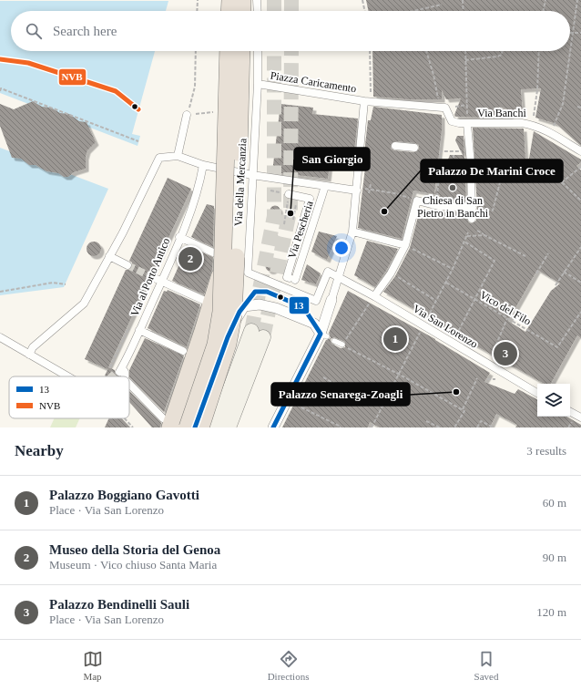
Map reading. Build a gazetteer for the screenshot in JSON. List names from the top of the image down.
{
  "streets": {
    "street": [
      "Piazza Caricamento",
      "Via Banchi",
      "Via della Mercanzia",
      "Via Pescheria",
      "Via al Porto Antico",
      "Via San Lorenzo"
    ],
    "path": ["Vico del Filo"]
  },
  "crossings": [
    ["Piazza Caricamento", "Via Banchi"],
    ["Piazza Caricamento", "Via della Mercanzia"],
    ["Via della Mercanzia", "Via San Lorenzo"]
  ],
  "places": [
    "Chiesa di San Pietro in Banchi",
    "Palazzo De Marini Croce",
    "San Giorgio",
    "Palazzo Senarega-Zoagli"
  ],
  "lines": ["transit line NVB", "transit line 13"],
  "legend": ["13", "NVB"],
  "page": {
    "search": "Search here",
    "pins": ["2", "1", "3"],
    "heading": ["Nearby", "3 results"],
    "list": [
      {
        "mark": "1",
        "name": "Palazzo Boggiano Gavotti",
        "note": "Place · Via San Lorenzo",
        "value": "60 m"
      },
      {
        "mark": "2",
        "name": "Museo della Storia del Genoa",
        "note": "Museum · Vico chiuso Santa Maria",
        "value": "90 m"
      },
      {
        "mark": "3",
        "name": "Palazzo Bendinelli Sauli",
        "note": "Place · Via San Lorenzo",
        "value": "120 m"
      }
    ],
    "nav": ["Map", "Directions", "Saved"]
  }
}
